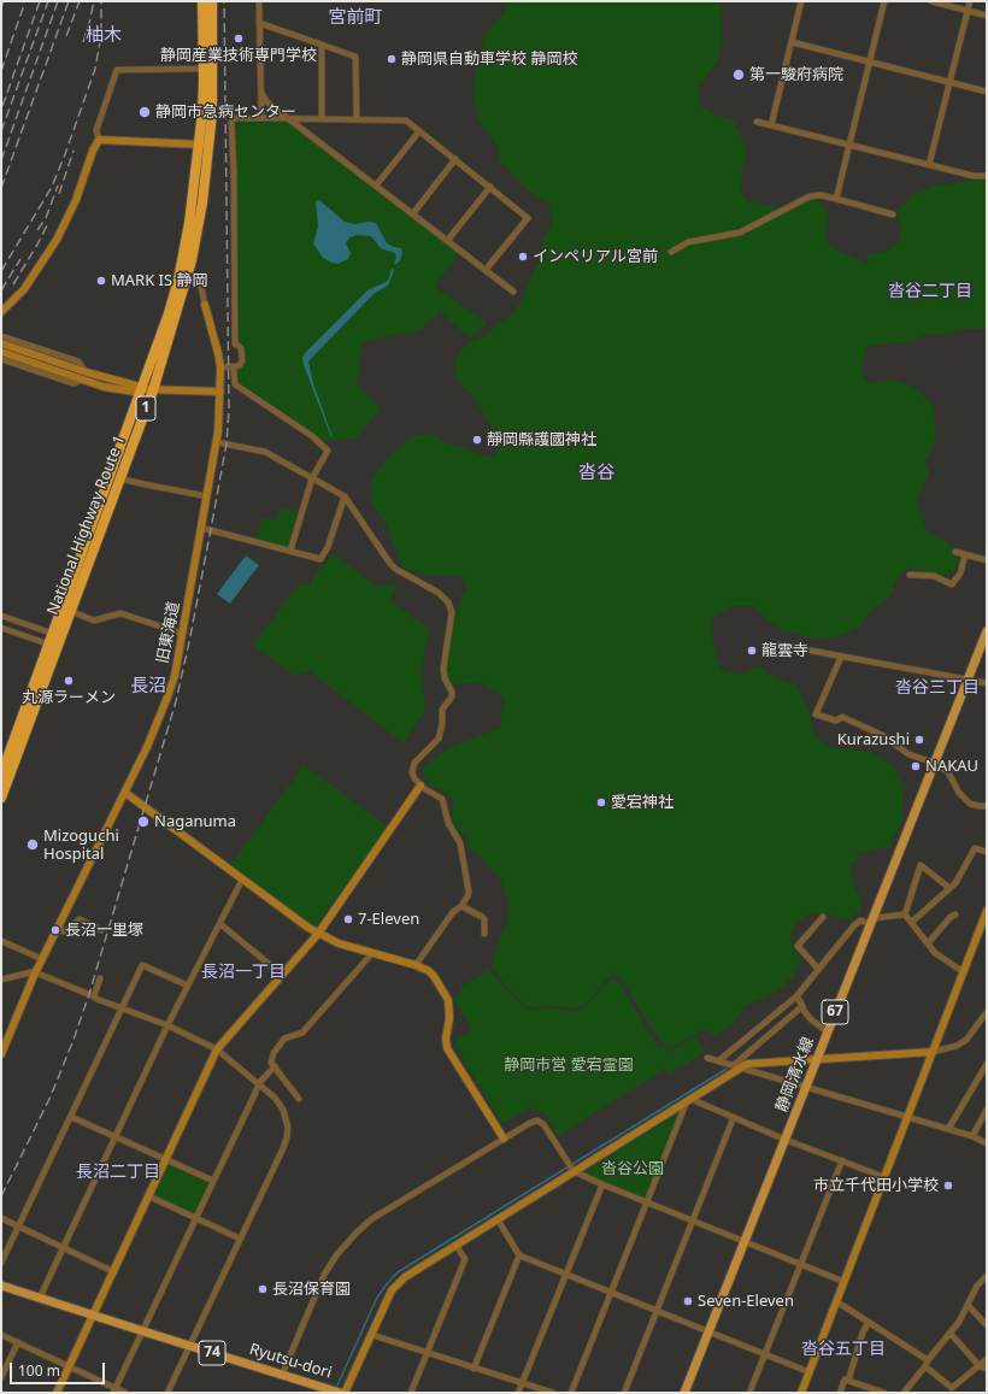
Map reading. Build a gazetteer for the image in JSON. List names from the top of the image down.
{
  "streets": {
    "highway": ["1", "National Highway Route 1"],
    "main road": [
      "67",
      "静岡清水線",
      "74",
      "Ryutsu-dori"
    ],
    "street": ["旧東海道"]
  },
  "crossings": [
    ["National Highway Route 1", "旧東海道"],
    ["74", "Ryutsu-dori"]
  ],
  "districts": [
    "宮前町",
    "柚木",
    "沓谷二丁目",
    "沓谷",
    "長沼",
    "沓谷三丁目",
    "長沼一丁目",
    "長沼二丁目",
    "沓谷五丁目"
  ],
  "parks": ["静岡市営 愛宕霊園", "沓谷公園"],
  "places": [
    "静岡産業技術専門学校",
    "静岡県自動車学校 静岡校",
    "第一駿府病院",
    "静岡市急病センター",
    "インペリアル宮前",
    "MARK IS 静岡",
    "靜岡縣護國神社",
    "龍雲寺",
    "丸源ラーメン",
    "Kurazushi",
    "NAKAU",
    "愛宕神社",
    "Naganuma",
    "Mizoguchi Hospital",
    "7-Eleven",
    "長沼一里塚",
    "市立千代田小学校",
    "長沼保育園",
    "Seven-Eleven"
  ],
  "scale_bar": "100 m"
}
